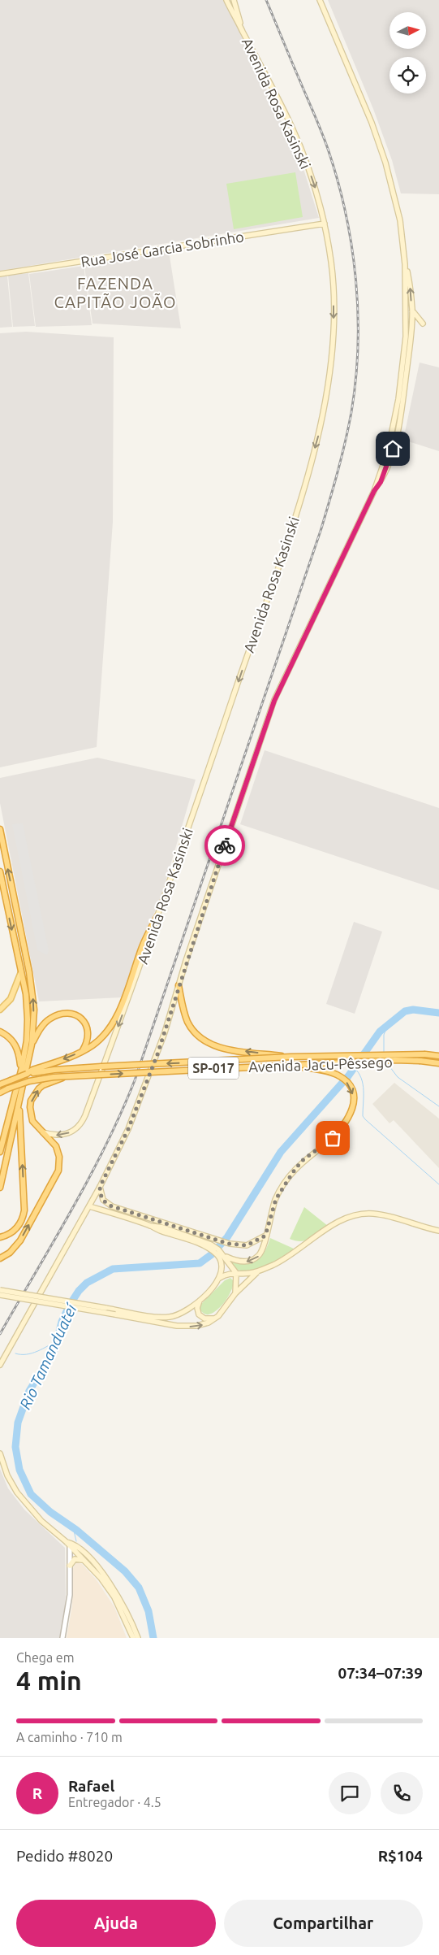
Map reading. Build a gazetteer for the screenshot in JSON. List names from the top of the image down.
{
  "streets": {
    "highway": ["Avenida Jacu-Pêssego", "SP-017"],
    "main road": ["Avenida Rosa Kasinski", "Rua José Garcia Sobrinho"]
  },
  "crossings": [
    ["Avenida Rosa Kasinski", "Rua José Garcia Sobrinho"]
  ],
  "one_way": ["Avenida Rosa Kasinski"],
  "districts": ["FAZENDA CAPITÃO JOÃO"],
  "water": ["Rio Tamanduateí"],
  "north": "right",
  "page": {
    "heading": ["4 min", "Chega em", "07:34–07:39"],
    "panel": [
      "Rafael",
      "Entregador · 4.5",
      "Pedido #8020",
      "R$104"
    ],
    "bar": "A caminho · 710 m",
    "round": "R",
    "buttons": ["Ajuda", "Compartilhar"]
  }
}
